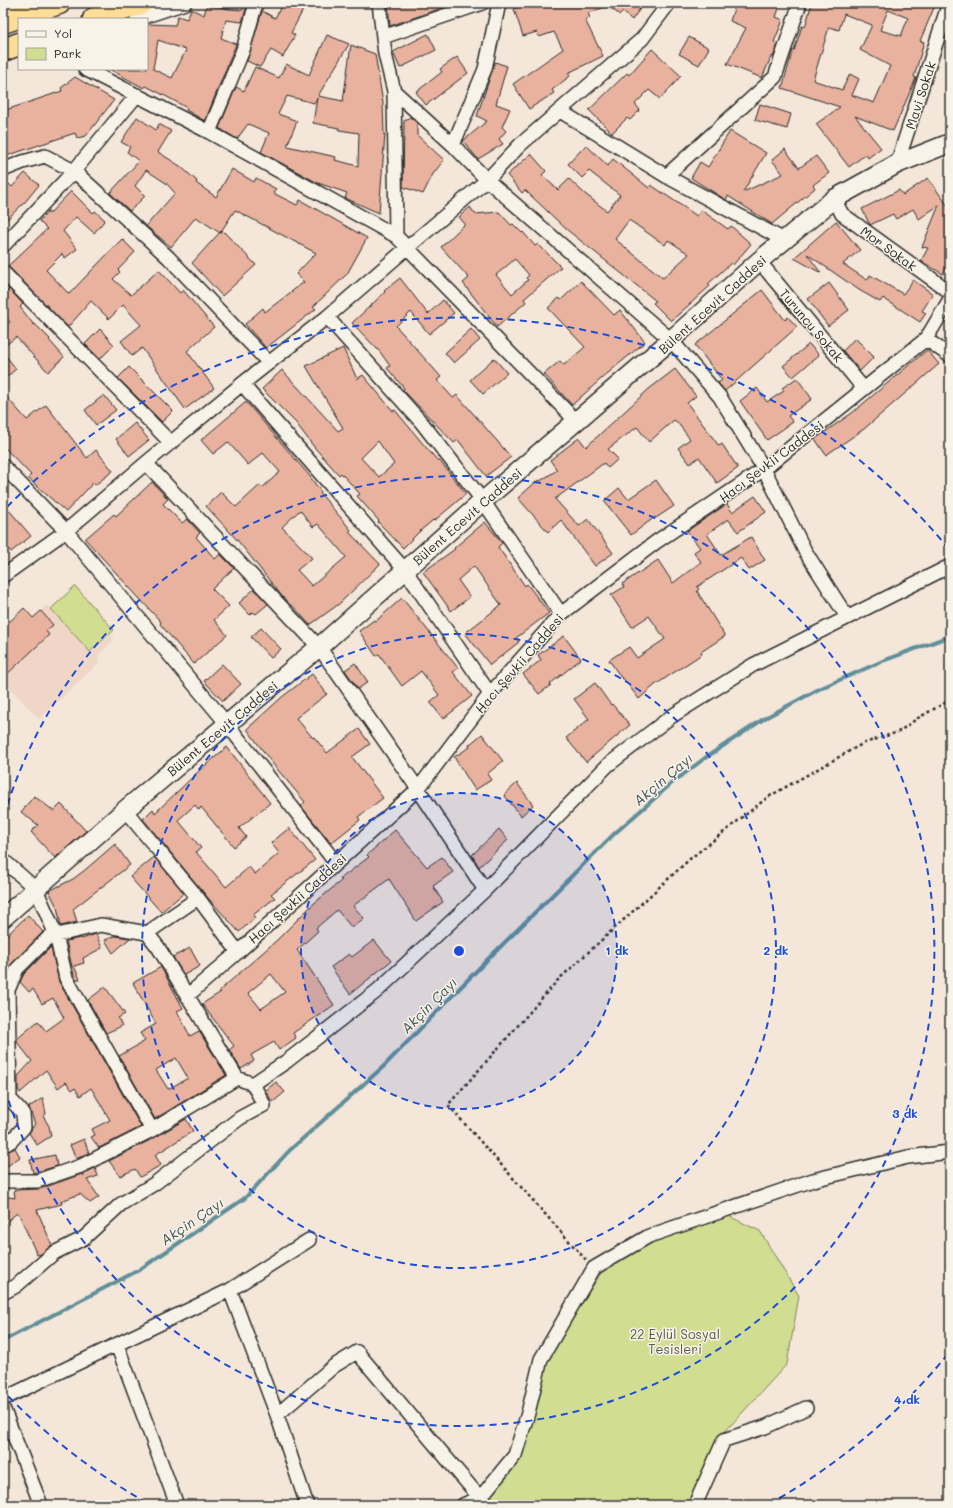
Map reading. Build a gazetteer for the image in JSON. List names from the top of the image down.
{
  "streets": {
    "main road": ["Bülent Ecevit Caddesi"],
    "street": [
      "Mavi Sokak",
      "Mor Sokak",
      "Turuncu Sokak",
      "Hacı Şevkii Caddesi"
    ]
  },
  "crossings": [
    ["Mavi Sokak", "Bülent Ecevit Caddesi"],
    ["Mor Sokak", "Bülent Ecevit Caddesi"],
    ["Bülent Ecevit Caddesi", "Turuncu Sokak"],
    ["Turuncu Sokak", "Hacı Şevkii Caddesi"]
  ],
  "water": ["Akçin Çayı"],
  "parks": ["22 Eylül Sosyal Tesisleri"],
  "legend": ["Yol", "Park"],
  "rings": [
    "1 dk",
    "2 dk",
    "3 dk",
    "4 dk"
  ]
}
